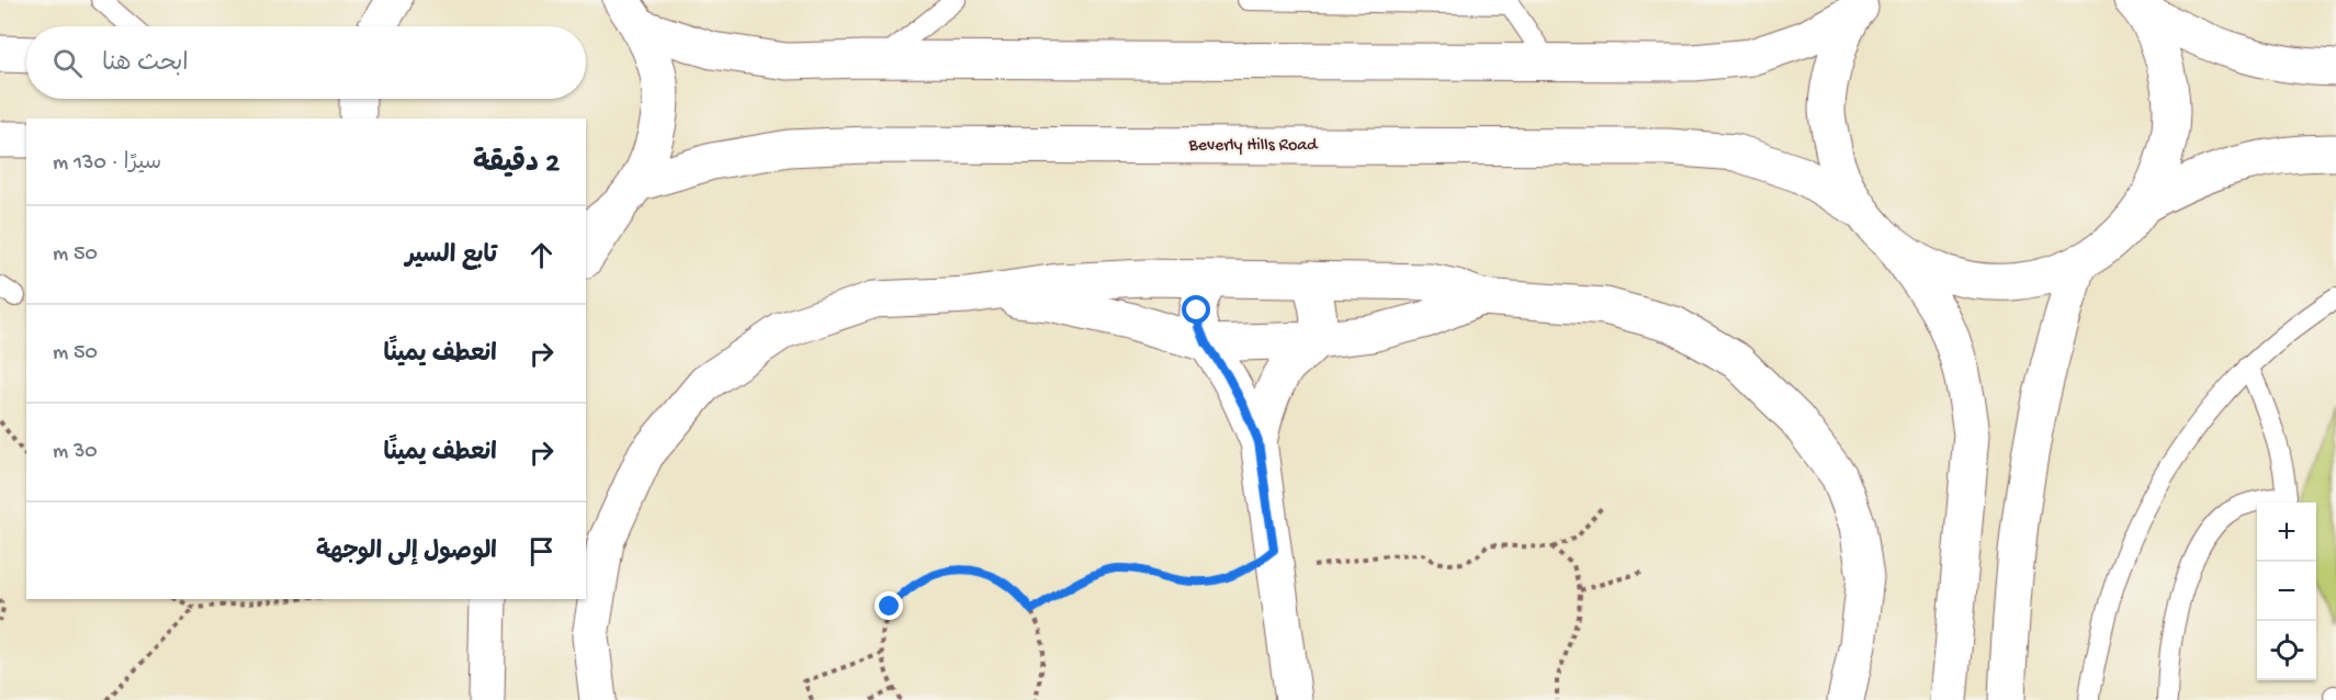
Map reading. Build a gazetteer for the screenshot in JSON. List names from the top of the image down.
{
  "streets": {
    "street": ["Beverly Hills Road"]
  },
  "page": {
    "search": "ابحث هنا",
    "heading": ["2 دقيقة", "سيرًا · 130 m"],
    "list": [
      ["تابع السير", "50 m"],
      ["انعطف يمينًا", "50 m"],
      ["انعطف يمينًا", "30 m"],
      "الوصول إلى الوجهة"
    ],
    "map_buttons": ["+", "−"]
  }
}
